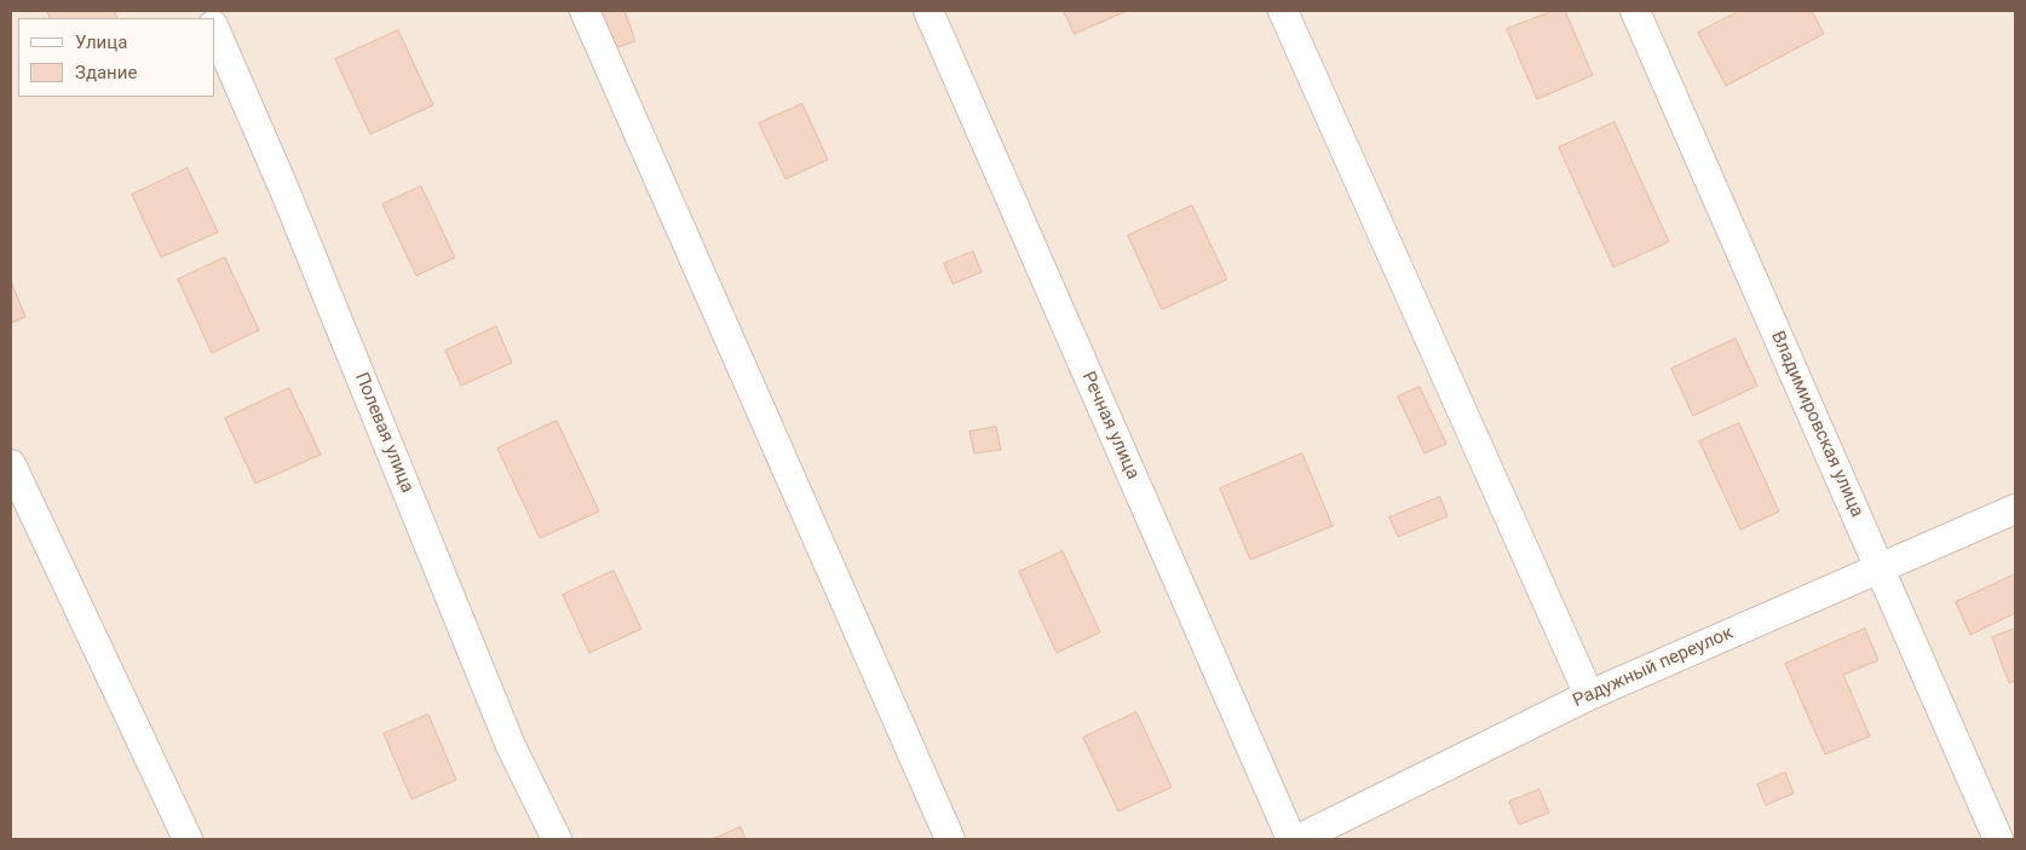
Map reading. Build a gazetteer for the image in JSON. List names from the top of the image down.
{
  "streets": {
    "street": [
      "Владимировская улица",
      "Речная улица",
      "Полевая улица",
      "Радужный переулок"
    ]
  },
  "crossings": [
    ["Владимировская улица", "Радужный переулок"]
  ],
  "legend": ["Улица", "Здание"]
}
